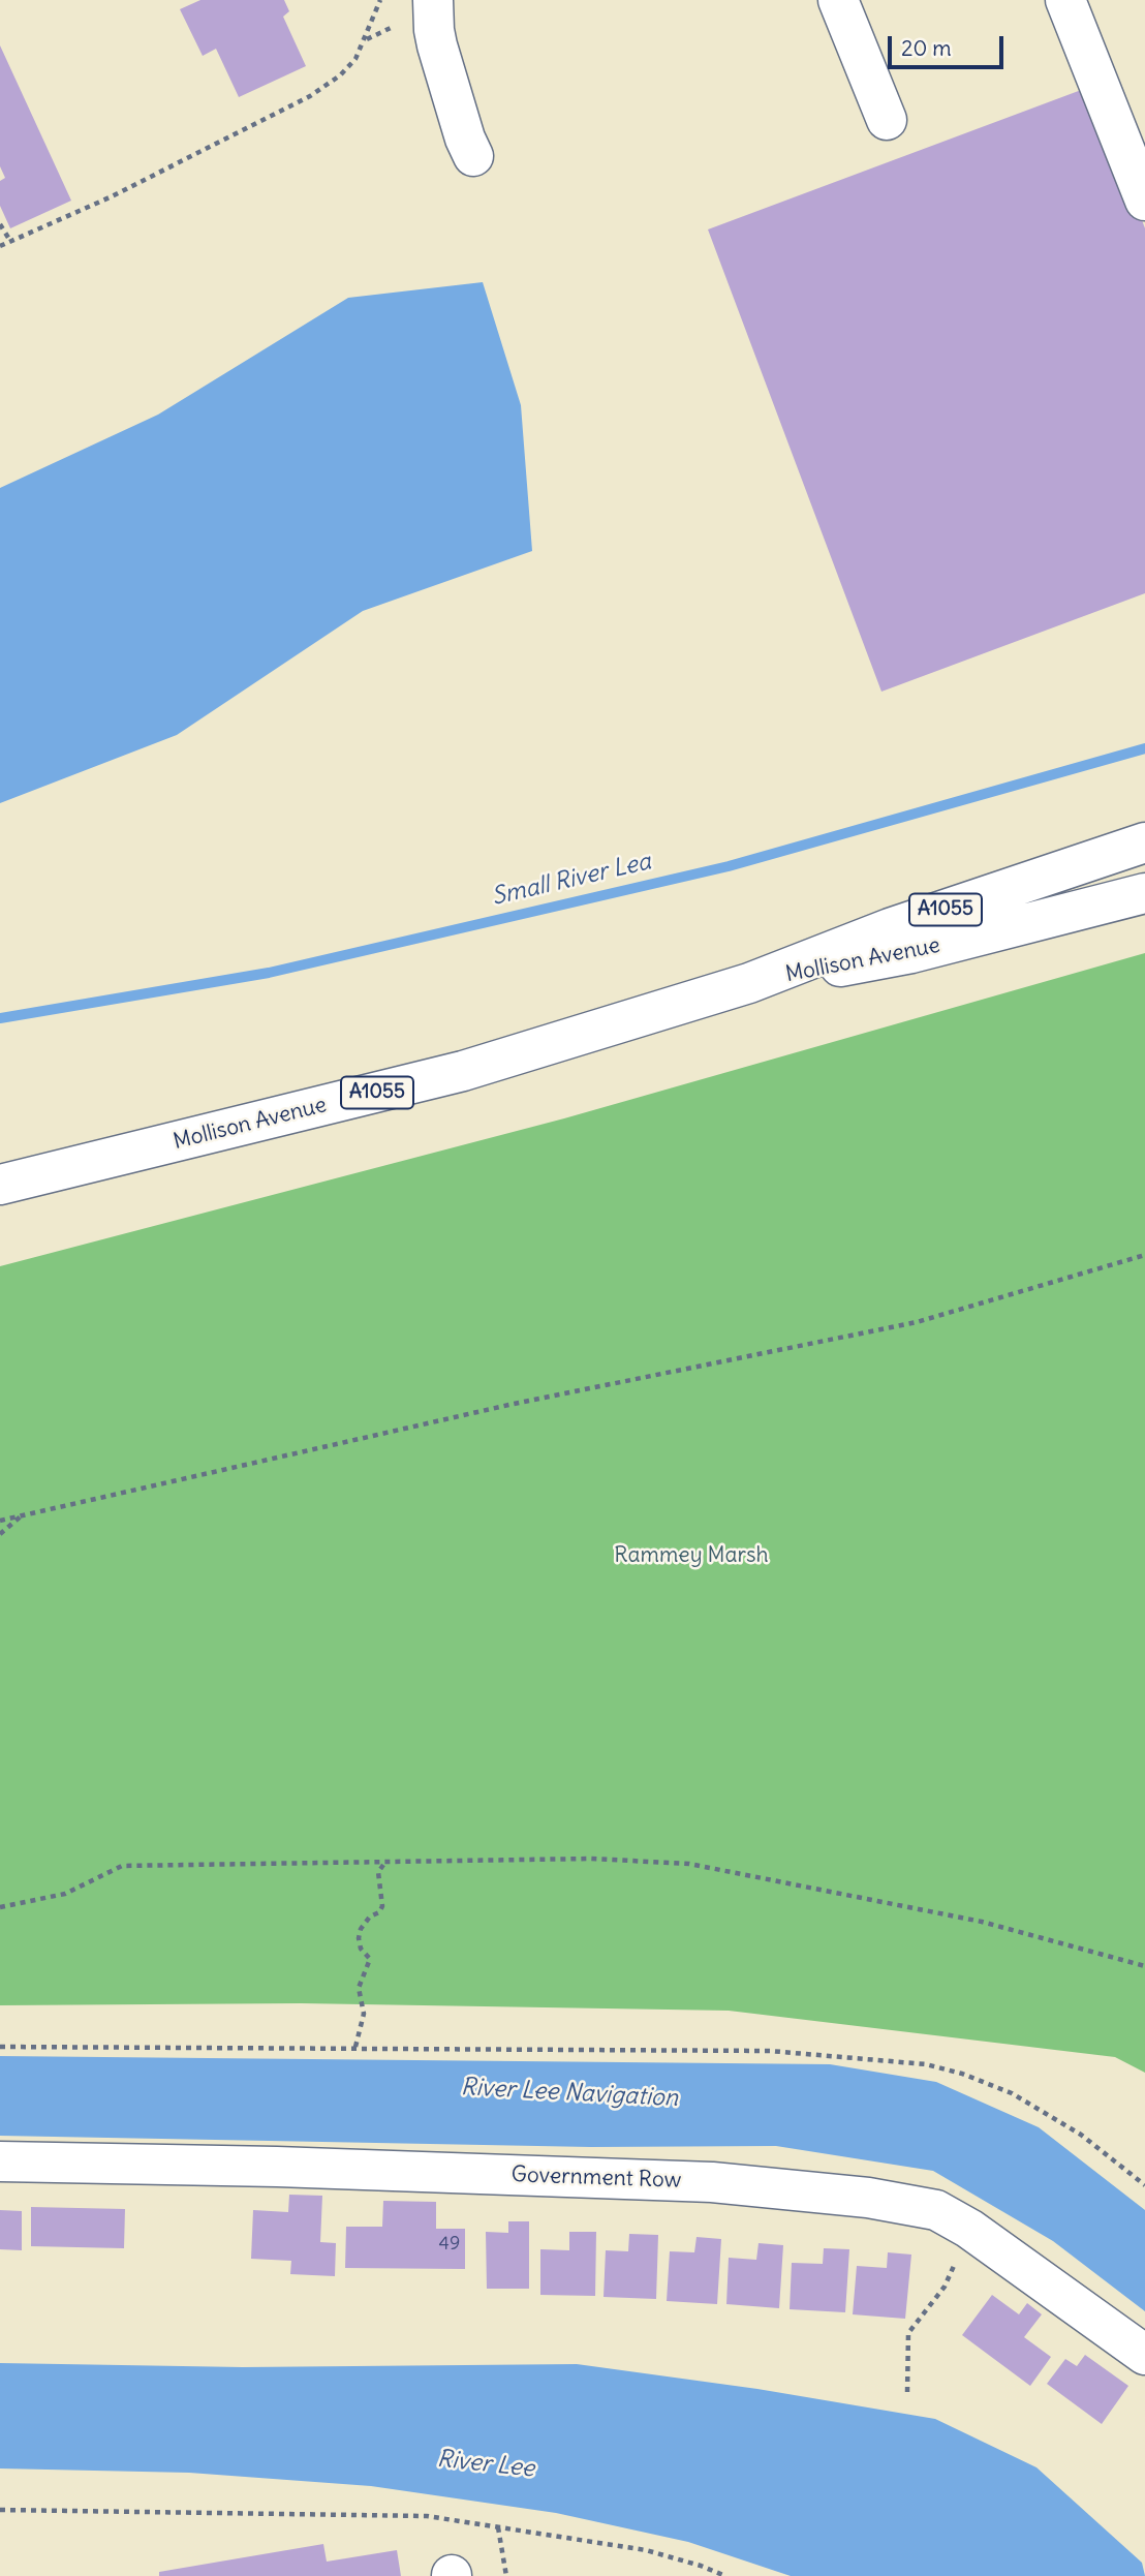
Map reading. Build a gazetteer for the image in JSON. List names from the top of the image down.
{
  "streets": {
    "main road": ["A1055", "Mollison Avenue", "Government Row"]
  },
  "water": ["Small River Lea", "River Lee Navigation", "River Lee"],
  "parks": ["Rammey Marsh"],
  "house_numbers": ["49"],
  "scale_bar": "20 m"
}
